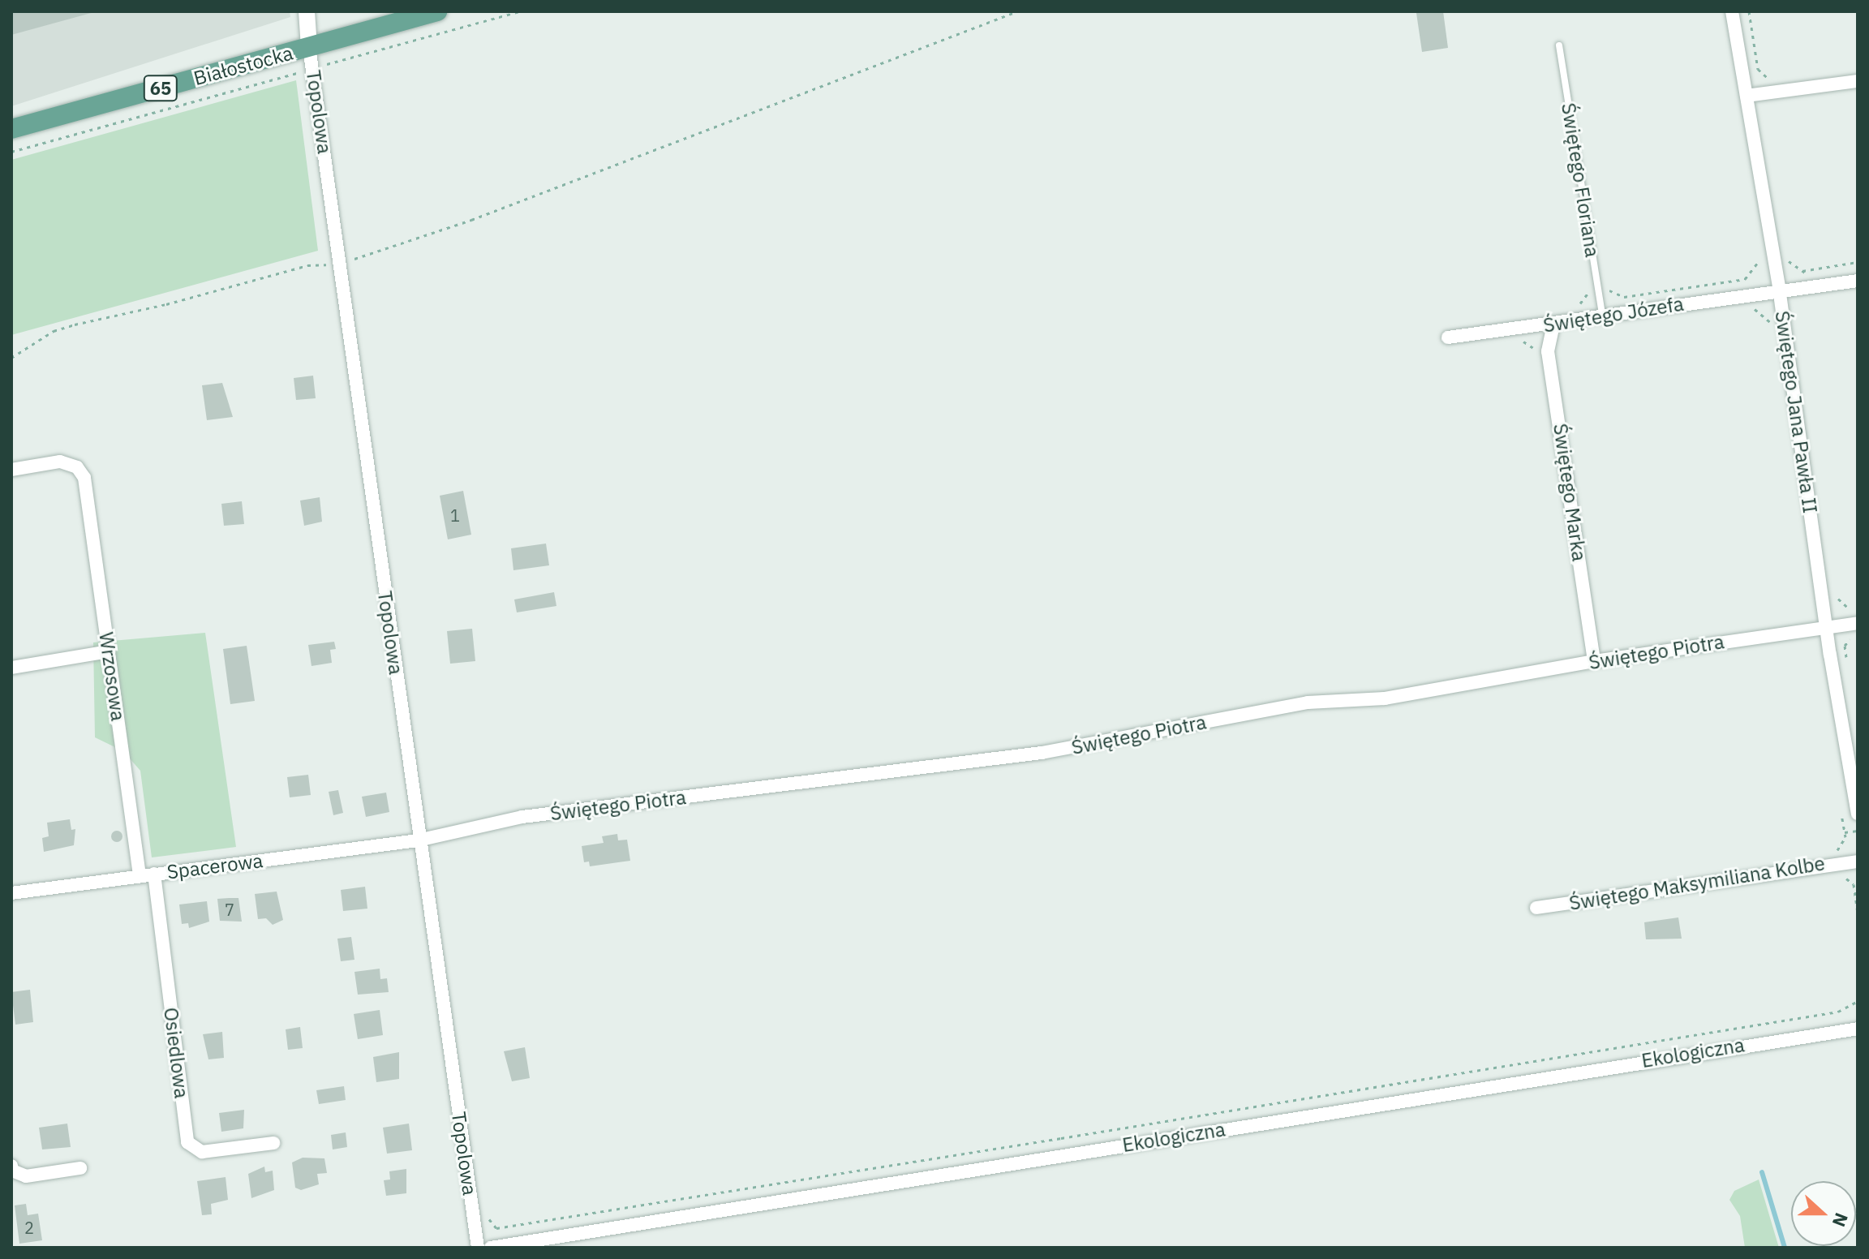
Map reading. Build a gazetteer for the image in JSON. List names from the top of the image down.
{
  "streets": {
    "main road": ["Białostocka", "65"],
    "street": [
      "Topolowa",
      "Świętego Józefa",
      "Świętego Jana Pawła II",
      "Świętego Marka",
      "Świętego Piotra",
      "Wrzosowa",
      "Spacerowa",
      "Świętego Maksymiliana Kolbe",
      "Osiedlowa",
      "Ekologiczna"
    ],
    "lane": ["Świętego Floriana"]
  },
  "crossings": [
    ["Białostocka", "Topolowa"],
    ["Topolowa", "Świętego Piotra"],
    ["Topolowa", "Spacerowa"],
    ["Świętego Floriana", "Świętego Józefa"],
    ["Świętego Józefa", "Świętego Jana Pawła II"],
    ["Świętego Józefa", "Świętego Marka"],
    ["Świętego Jana Pawła II", "Świętego Piotra"],
    ["Świętego Marka", "Świętego Piotra"],
    ["Świętego Piotra", "Spacerowa"],
    ["Wrzosowa", "Spacerowa"],
    ["Spacerowa", "Osiedlowa"]
  ],
  "house_numbers": ["1", "7", "2"],
  "north": "right"
}
